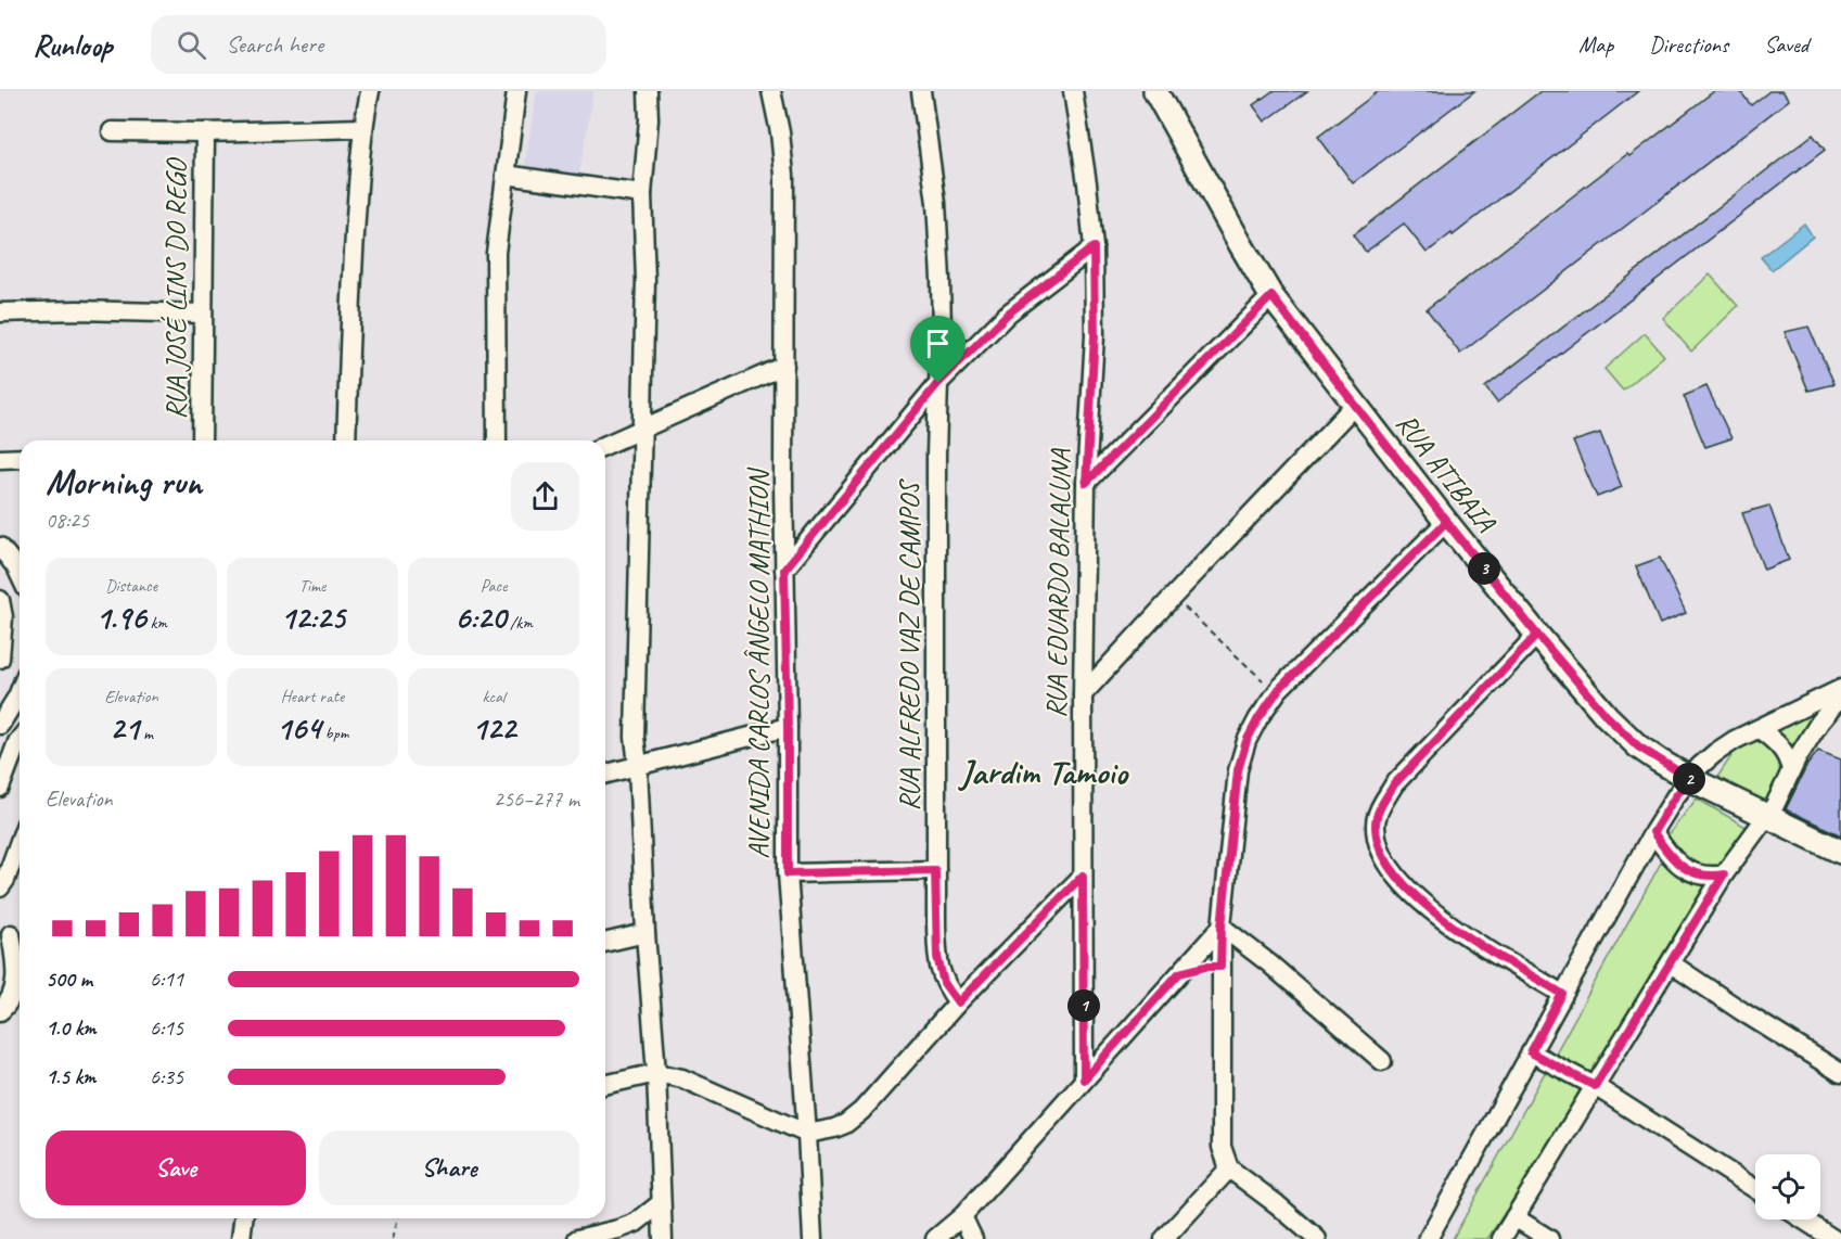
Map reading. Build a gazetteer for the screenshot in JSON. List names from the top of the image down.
{
  "streets": {
    "main road": ["RUA ATIBAIA"],
    "street": [
      "RUA JOSÉ LINS DO REGO",
      "RUA EDUARDO BALALUNA",
      "RUA ALFREDO VAZ DE CAMPOS",
      "AVENIDA CARLOS ÂNGELO MATHION"
    ]
  },
  "districts": ["Jardim Tamoio"],
  "page": {
    "header": "Runloop",
    "search": "Search here",
    "nav": ["Map", "Directions", "Saved"],
    "heading": ["Morning run", "08:25"],
    "stats": [
      ["Distance", "1.96 km"],
      ["Time", "12:25"],
      ["Pace", "6:20 /km"],
      ["Elevation", "21 m"],
      ["Heart rate", "164 bpm"],
      ["kcal", "122"]
    ],
    "pins": ["3", "2", "1"],
    "chart": ["Elevation", "256–277 m"],
    "list": [
      {
        "name": "500 m",
        "note": "6:11"
      },
      {
        "name": "1.0 km",
        "note": "6:15"
      },
      {
        "name": "1.5 km",
        "note": "6:35"
      }
    ],
    "buttons": ["Save", "Share"]
  }
}
